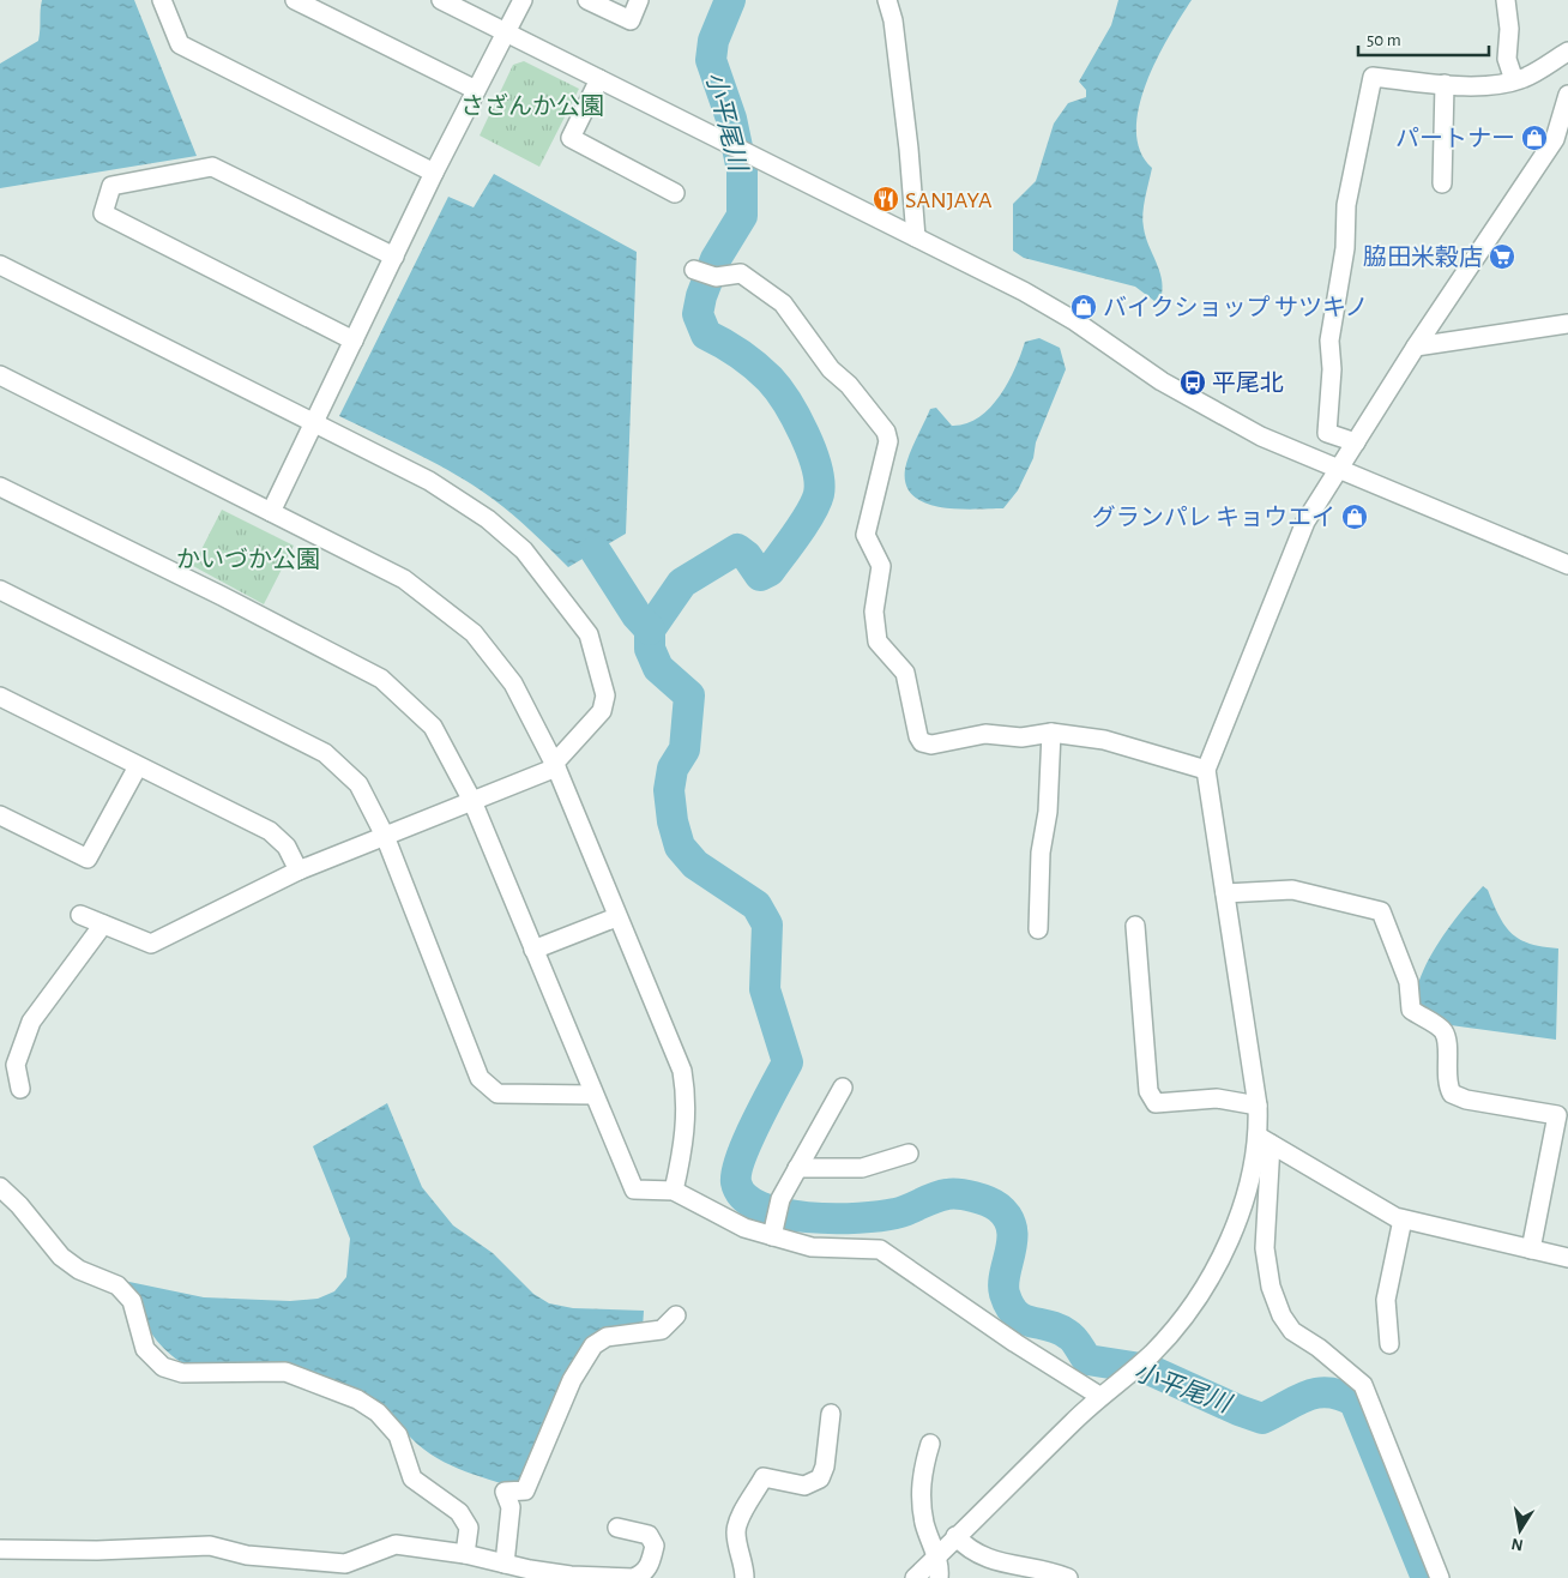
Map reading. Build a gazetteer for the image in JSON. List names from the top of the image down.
{
  "water": ["小平尾川"],
  "parks": ["さざんか公園", "かいづか公園"],
  "places": {
    "shop": ["パートナー", "バイクショップ サツキノ", "グランパレ キョウエイ"],
    "restaurant": ["SANJAYA"],
    "supermarket": ["脇田米穀店"],
    "bus stop": ["平尾北"]
  },
  "scale_bar": "50 m",
  "north": "bottom"
}
